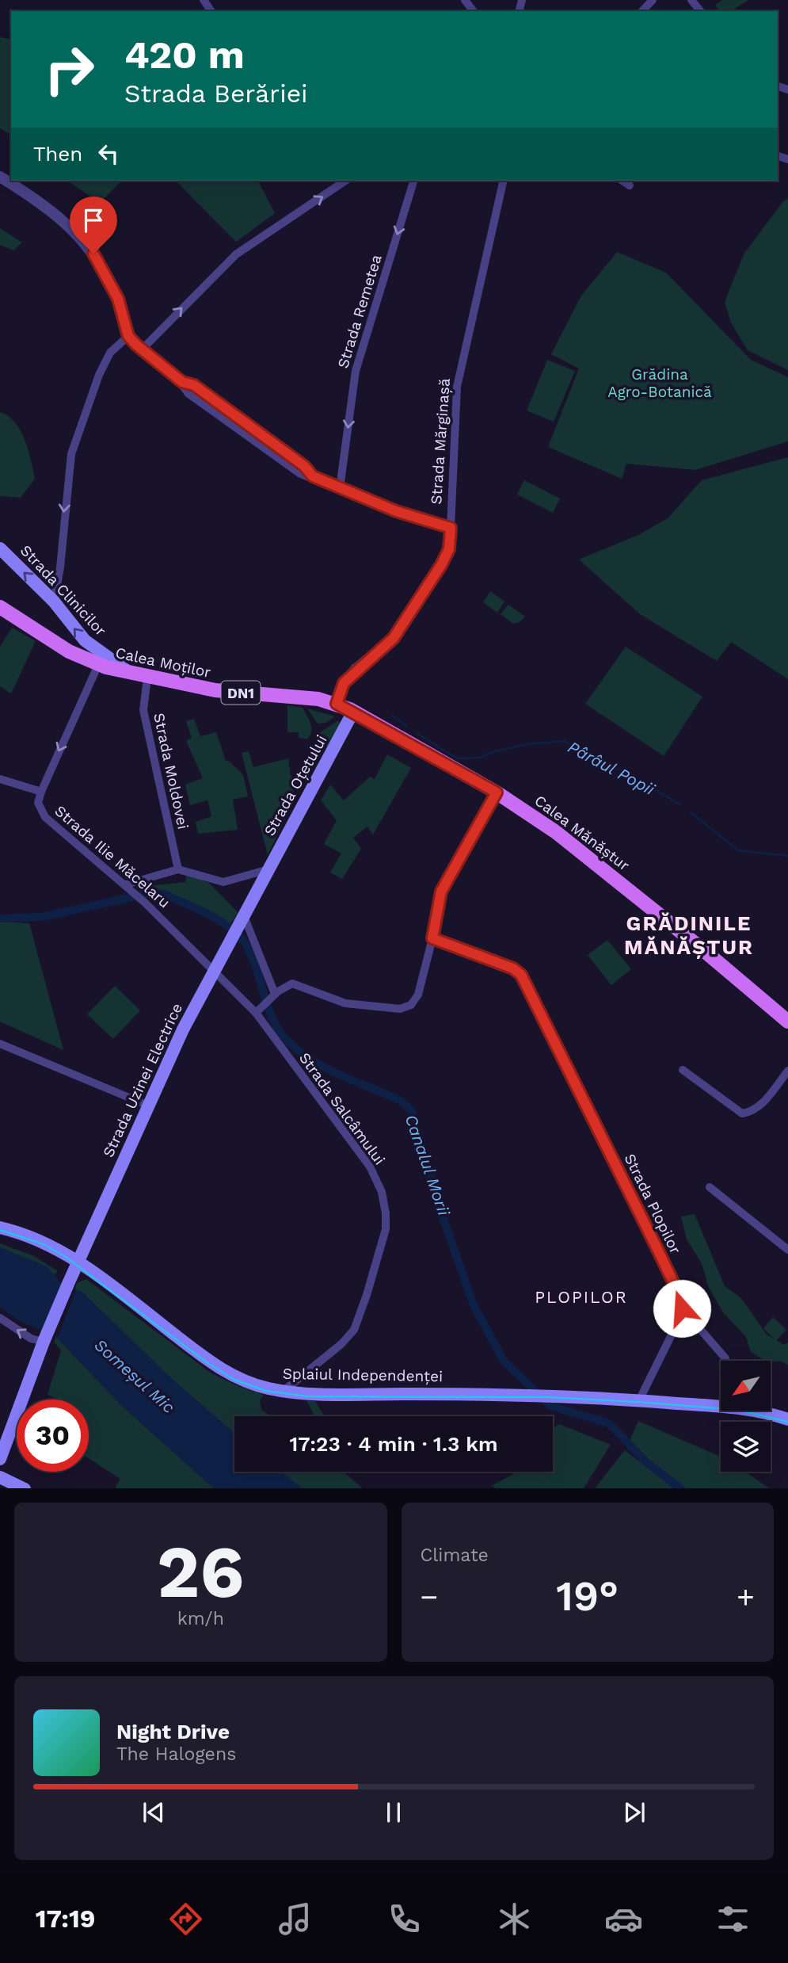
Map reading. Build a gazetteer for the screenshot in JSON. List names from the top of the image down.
{
  "streets": {
    "main road": [
      "Strada Clinicilor",
      "Calea Moților",
      "DN1",
      "Strada Oțetului",
      "Calea Mănăștur",
      "Strada Uzinei Electrice",
      "Splaiul Independenței"
    ],
    "street": [
      "Strada Remetea",
      "Strada Mărginașă",
      "Strada Moldovei",
      "Strada Ilie Măcelaru",
      "Strada Salcâmului",
      "Strada Plopilor"
    ]
  },
  "crossings": [
    ["Strada Mărginașă", "Calea Moților"],
    ["Strada Mărginașă", "Calea Mănăștur"],
    ["Strada Clinicilor", "Calea Moților"],
    ["Calea Moților", "Strada Moldovei"],
    ["Calea Moților", "Calea Mănăștur"],
    ["Strada Oțetului", "Calea Mănăștur"],
    ["Strada Oțetului", "Strada Uzinei Electrice"],
    ["Strada Ilie Măcelaru", "Strada Uzinei Electrice"],
    ["Strada Ilie Măcelaru", "Strada Salcâmului"],
    ["Strada Uzinei Electrice", "Splaiul Independenței"],
    ["Strada Salcâmului", "Splaiul Independenței"]
  ],
  "one_way": ["Strada Remetea", "Strada Clinicilor"],
  "districts": ["GRĂDINILE MĂNĂȘTUR", "PLOPILOR"],
  "water": ["Pârâul Popii", "Canalul Morii", "Someșul Mic"],
  "parks": ["Grădina Agro-Botanică"],
  "north": "bottom left",
  "page": {
    "turn": ["420 m", "Strada Berăriei"],
    "then": "Then",
    "limit": "30",
    "trip": "17:23 · 4 min · 1.3 km",
    "tile": [
      ["26", "km/h"],
      "Climate"
    ],
    "heat": ["−", "19°", "+"],
    "song": ["Night Drive", "The Halogens"],
    "tabs": "17:19"
  }
}
